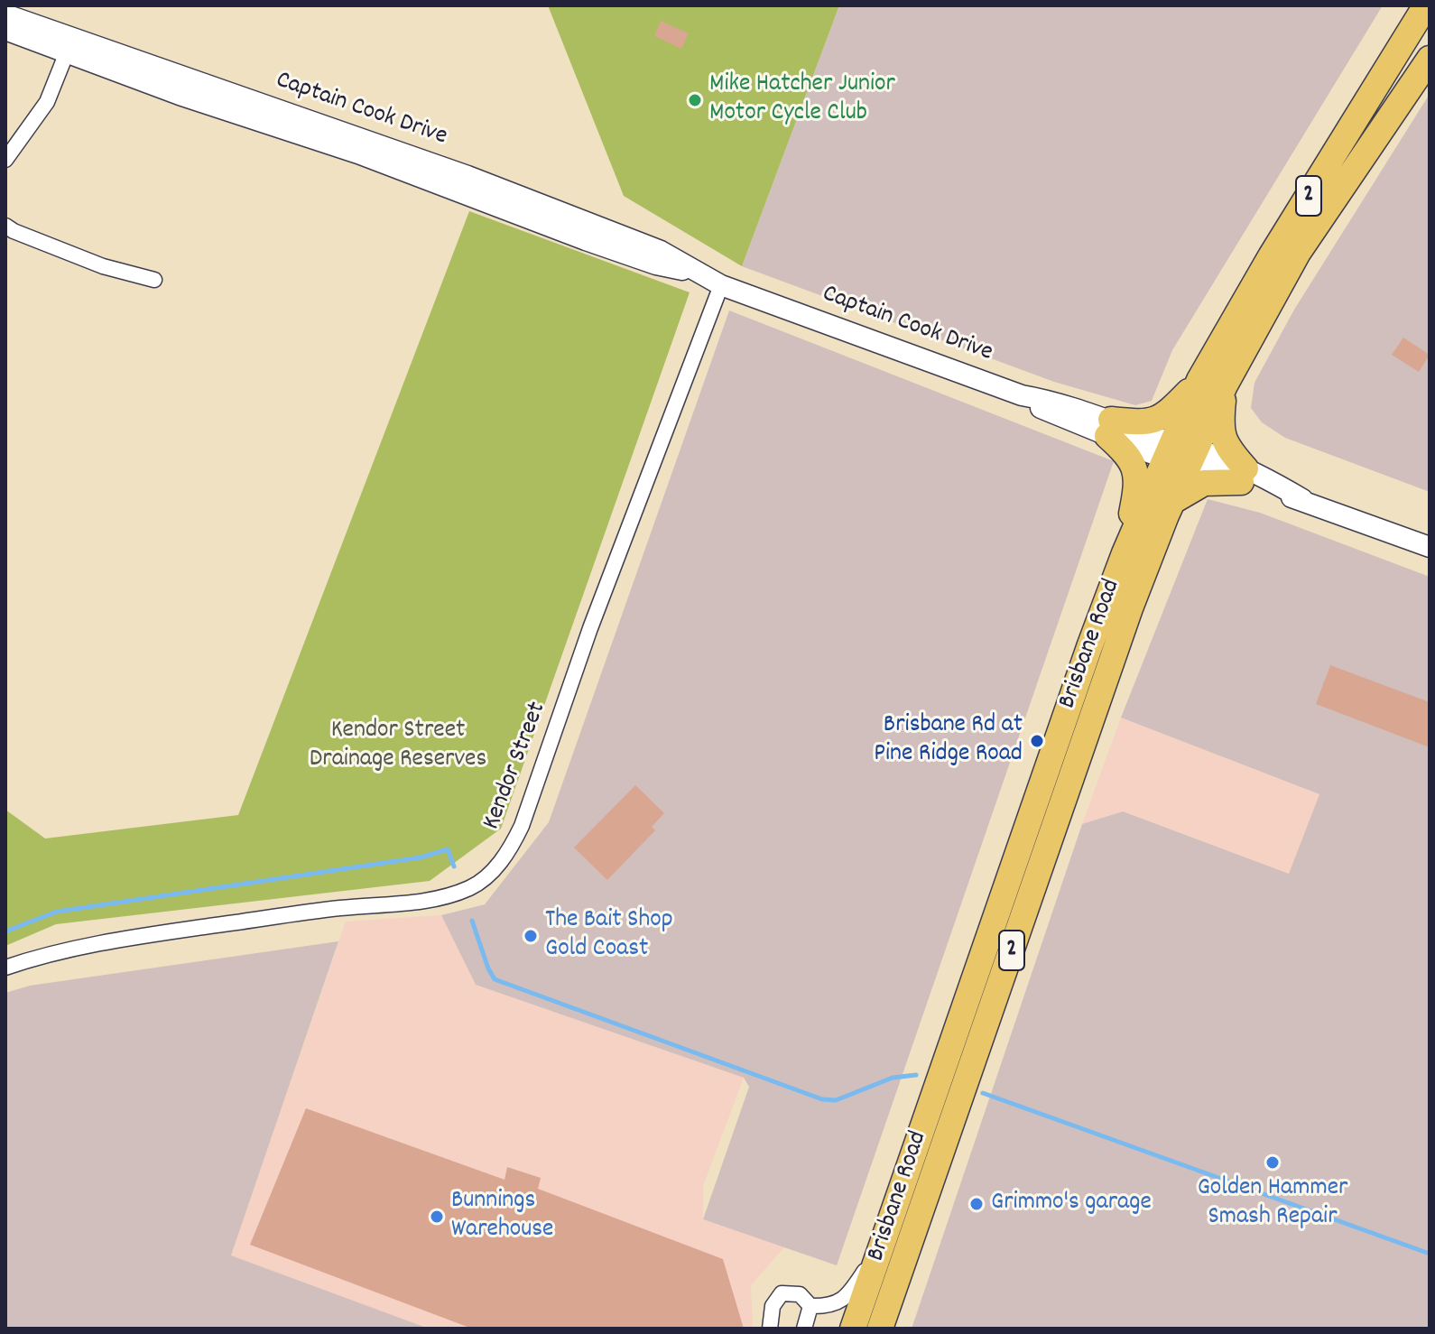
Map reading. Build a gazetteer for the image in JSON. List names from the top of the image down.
{
  "streets": {
    "highway": ["2", "Brisbane Road"],
    "street": ["Captain Cook Drive", "Kendor Street"]
  },
  "crossings": [
    ["Captain Cook Drive", "Brisbane Road"],
    ["Captain Cook Drive", "Kendor Street"]
  ],
  "parks": ["Kendor Street Drainage Reserves"],
  "places": [
    "Mike Hatcher Junior Motor Cycle Club",
    "Brisbane Rd at Pine Ridge Road",
    "The Bait Shop Gold Coast",
    "Golden Hammer Smash Repair",
    "Grimmo's garage",
    "Bunnings Warehouse"
  ]
}
